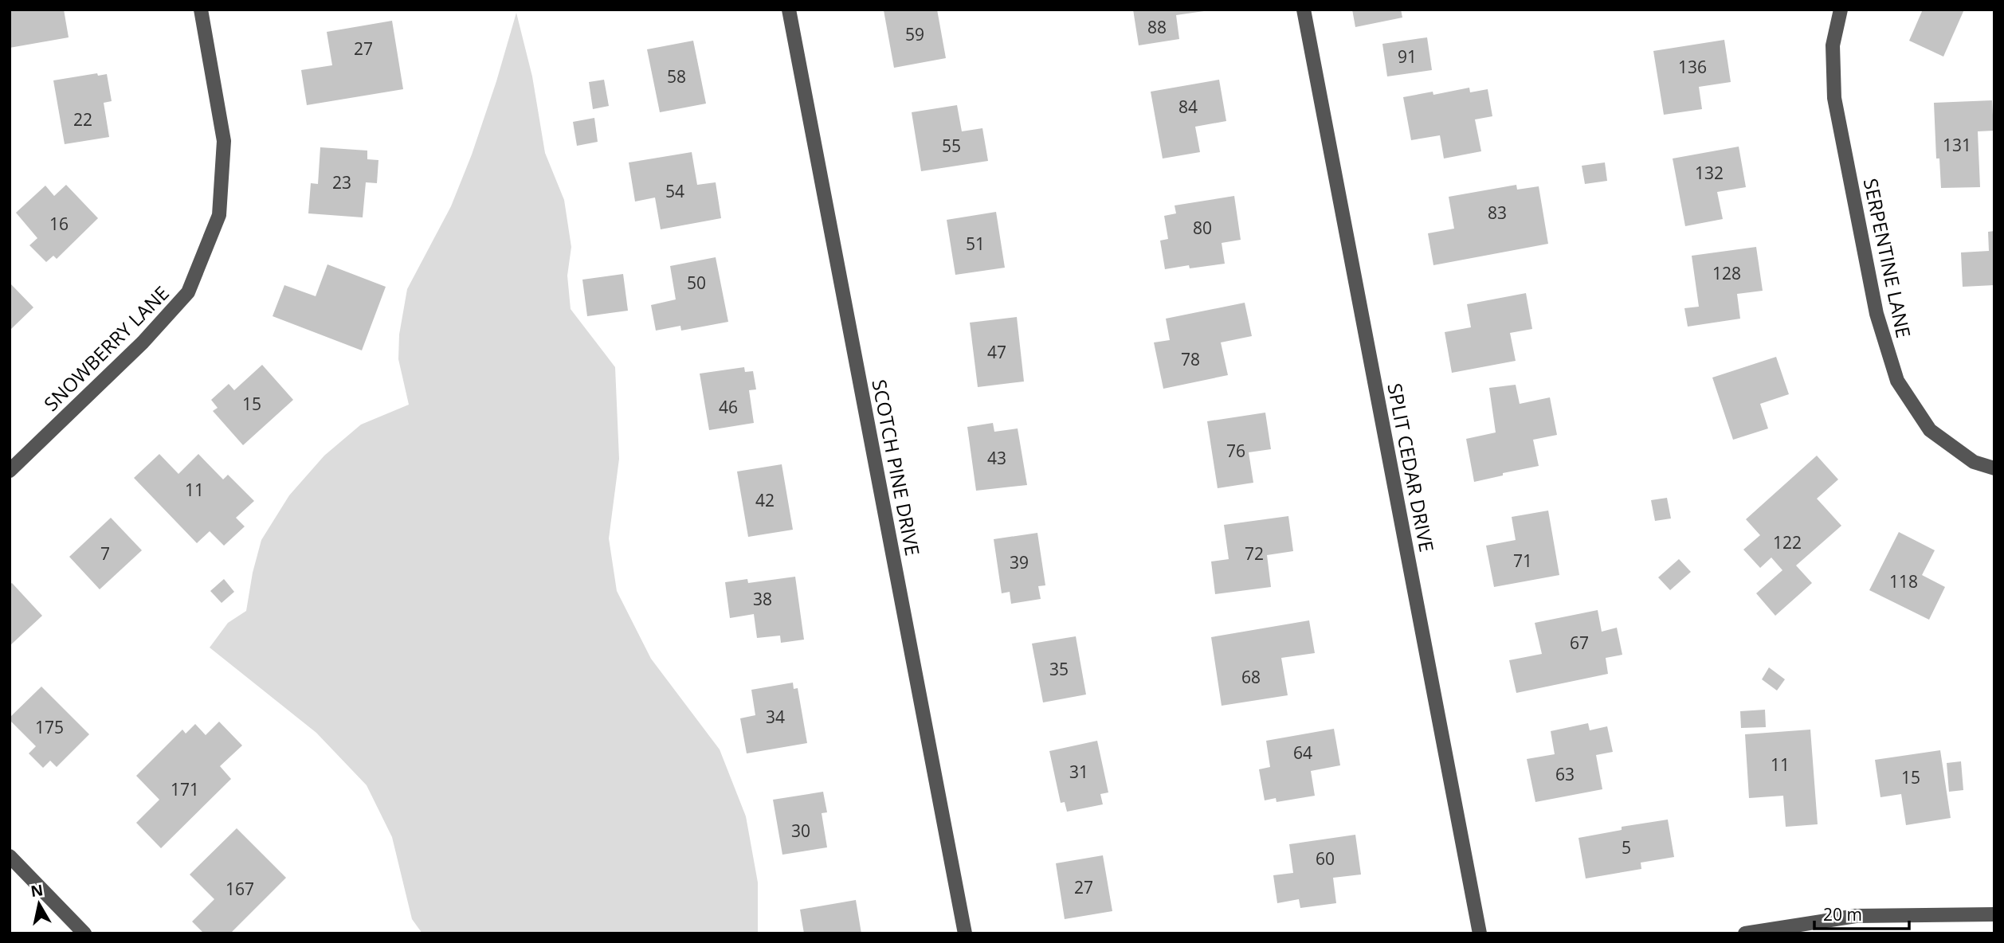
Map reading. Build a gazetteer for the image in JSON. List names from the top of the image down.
{
  "streets": {
    "street": [
      "SERPENTINE LANE",
      "SNOWBERRY LANE",
      "SCOTCH PINE DRIVE",
      "SPLIT CEDAR DRIVE"
    ]
  },
  "house_numbers": [
    "88",
    "59",
    "27",
    "91",
    "136",
    "58",
    "84",
    "22",
    "131",
    "55",
    "132",
    "23",
    "54",
    "83",
    "16",
    "80",
    "51",
    "128",
    "50",
    "47",
    "78",
    "15",
    "46",
    "76",
    "43",
    "11",
    "42",
    "122",
    "7",
    "72",
    "71",
    "39",
    "118",
    "38",
    "67",
    "35",
    "68",
    "34",
    "175",
    "64",
    "11",
    "31",
    "63",
    "15",
    "171",
    "30",
    "5",
    "60",
    "27",
    "167"
  ],
  "scale_bar": "20 m",
  "north": "top"
}
